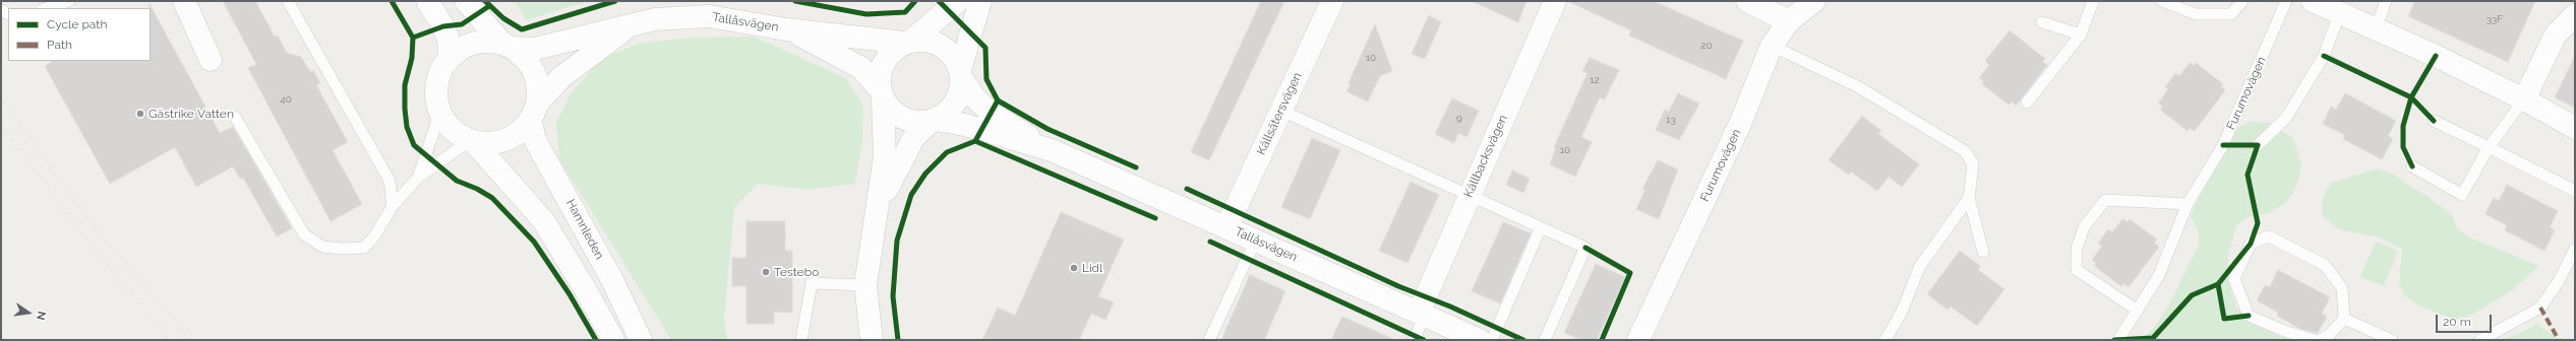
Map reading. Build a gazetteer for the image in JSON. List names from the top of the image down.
{
  "streets": {
    "street": [
      "Tallåsvägen",
      "Furumovägen",
      "Källsätersvägen",
      "Källbacksvägen",
      "Hamnleden"
    ]
  },
  "crossings": [
    ["Tallåsvägen", "Källsätersvägen"],
    ["Tallåsvägen", "Källbacksvägen"],
    ["Tallåsvägen", "Hamnleden"]
  ],
  "places": ["Gästrike Vatten", "Lidl", "Testebo"],
  "house_numbers": [
    "33F",
    "20",
    "10",
    "12",
    "40",
    "9",
    "13",
    "10"
  ],
  "legend": ["Cycle path", "Path"],
  "scale_bar": "20 m",
  "north": "right"
}
